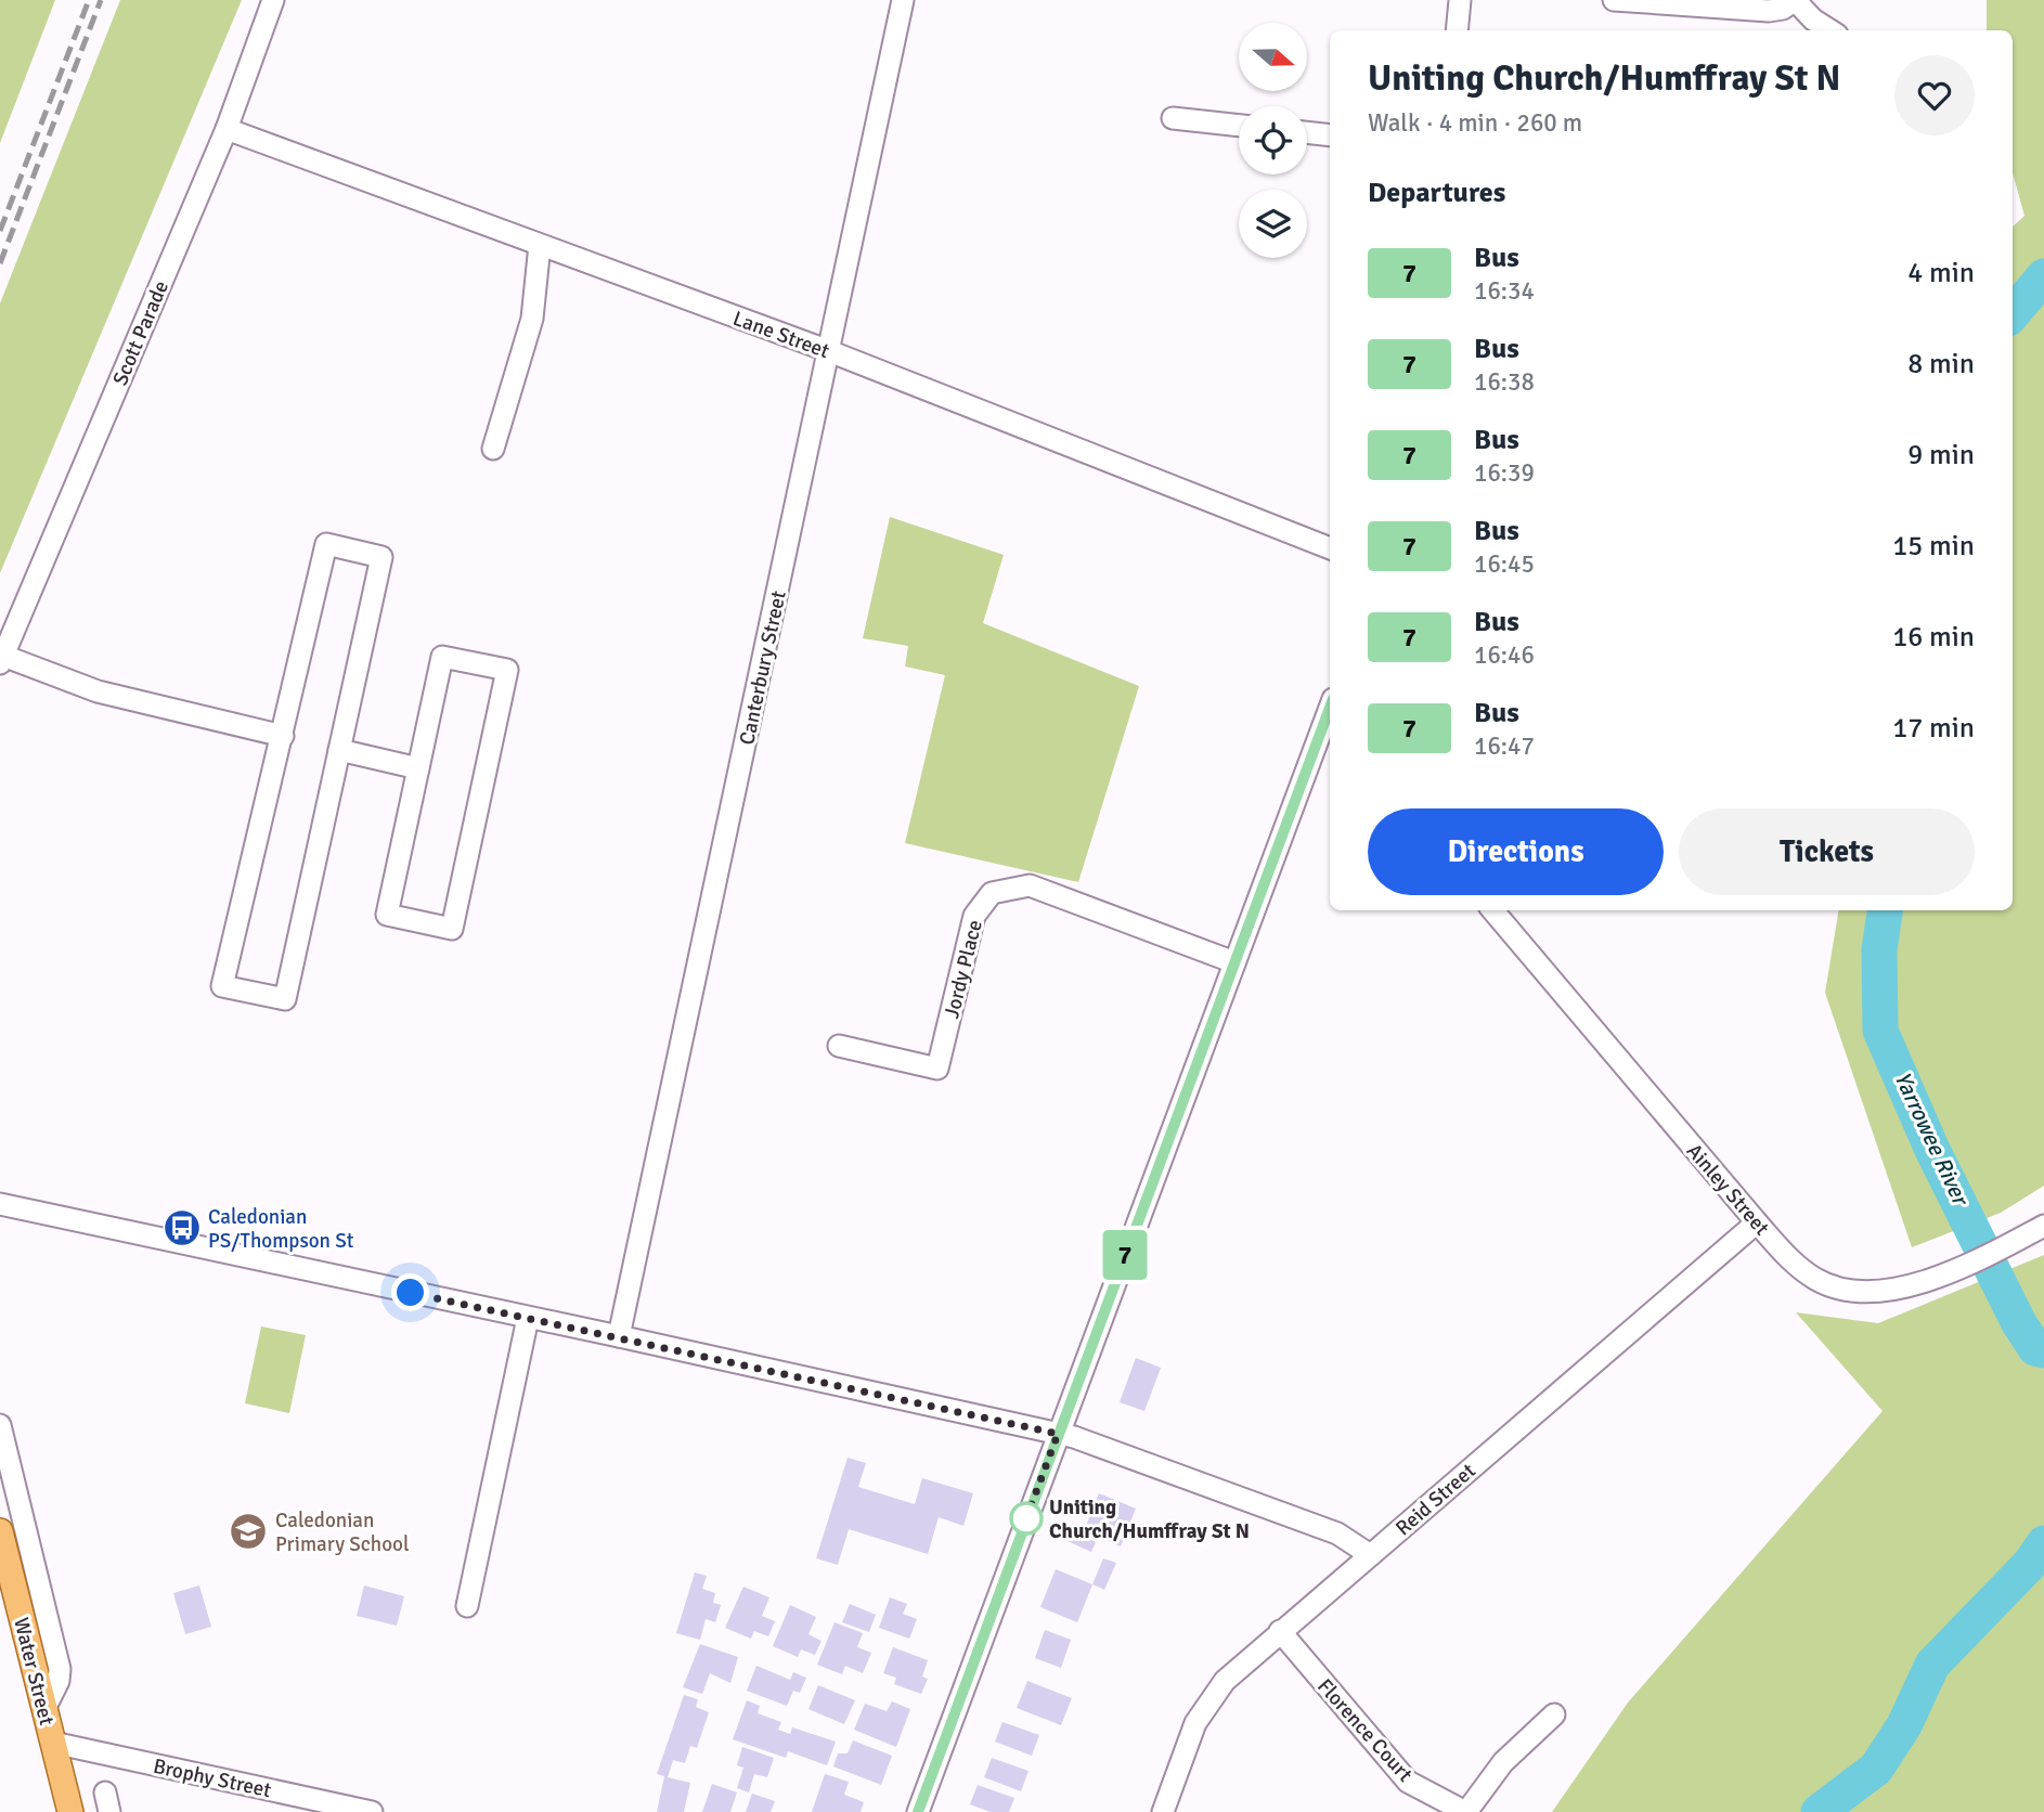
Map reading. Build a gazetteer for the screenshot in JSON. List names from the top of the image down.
{
  "streets": {
    "main road": ["Water Street"],
    "street": [
      "Scott Parade",
      "Lane Street",
      "Canterbury Street",
      "Jordy Place",
      "Ainley Street",
      "Reid Street",
      "Florence Court",
      "Brophy Street"
    ]
  },
  "crossings": [
    ["Scott Parade", "Lane Street"],
    ["Lane Street", "Canterbury Street"],
    ["Ainley Street", "Reid Street"],
    ["Reid Street", "Florence Court"],
    ["Water Street", "Brophy Street"]
  ],
  "water": ["Yarrowee River"],
  "places": {
    "bus stop": ["Caledonian PS/Thompson St"],
    "other": ["Uniting Church/Humffray St N"],
    "school or university": ["Caledonian Primary School"]
  },
  "lines": ["bus line 7"],
  "north": "right",
  "page": {
    "on_map": "7",
    "heading": [
      ["Uniting Church/Humffray St N", "Walk · 4 min · 260 m"],
      "Departures"
    ],
    "list": [
      {
        "mark": "7",
        "name": "Bus",
        "note": "16:34",
        "value": "4 min"
      },
      {
        "mark": "7",
        "name": "Bus",
        "note": "16:38",
        "value": "8 min"
      },
      {
        "mark": "7",
        "name": "Bus",
        "note": "16:39",
        "value": "9 min"
      },
      {
        "mark": "7",
        "name": "Bus",
        "note": "16:45",
        "value": "15 min"
      },
      {
        "mark": "7",
        "name": "Bus",
        "note": "16:46",
        "value": "16 min"
      },
      {
        "mark": "7",
        "name": "Bus",
        "note": "16:47",
        "value": "17 min"
      }
    ],
    "buttons": ["Directions", "Tickets"]
  }
}
